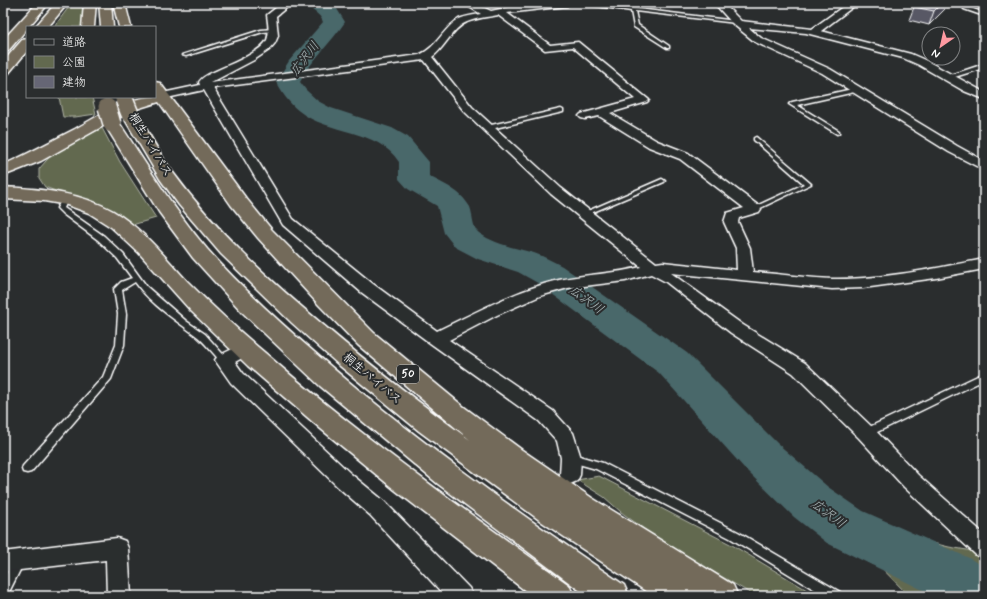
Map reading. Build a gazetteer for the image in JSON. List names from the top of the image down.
{
  "streets": {
    "highway": ["桐生バイパス", "50"]
  },
  "water": ["広沢川"],
  "legend": ["道路", "公園", "建物"],
  "north": "bottom left"
}
